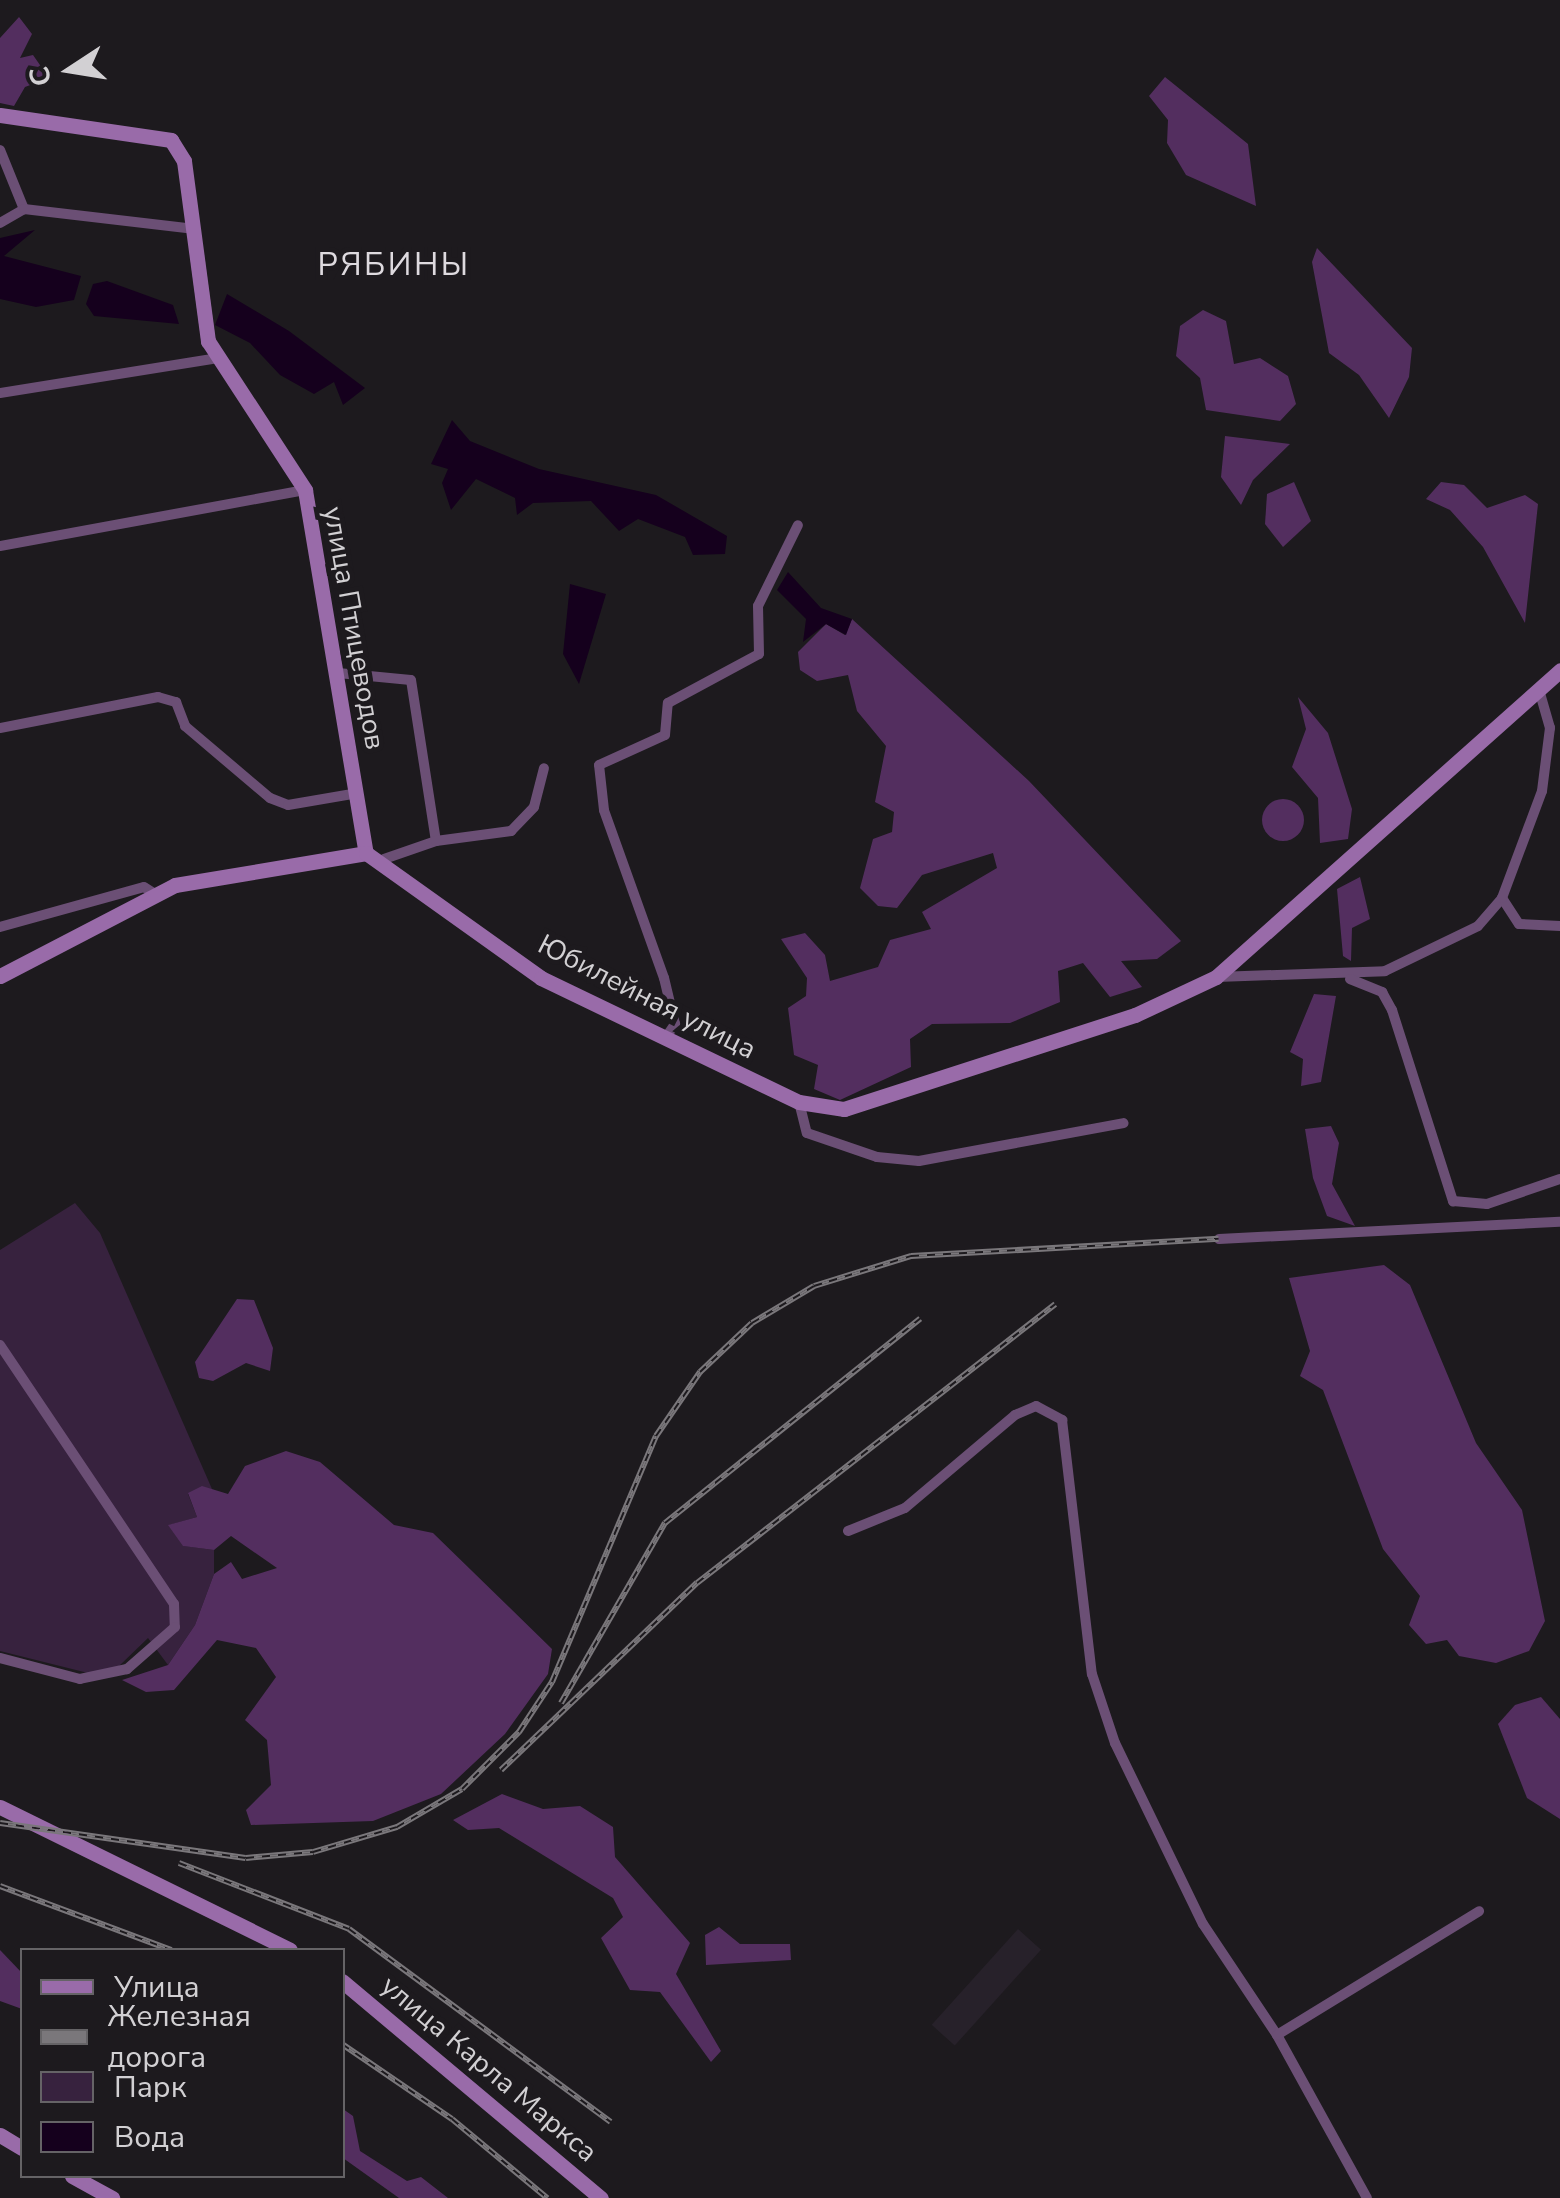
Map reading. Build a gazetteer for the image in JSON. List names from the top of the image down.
{
  "streets": {
    "street": ["улица Птицеводов", "Юбилейная улица", "улица Карла Маркса"]
  },
  "crossings": [
    ["улица Птицеводов", "Юбилейная улица"]
  ],
  "districts": ["РЯБИНЫ"],
  "legend": [
    "Улица",
    "Железная дорога",
    "Парк",
    "Вода"
  ],
  "north": "left"
}
